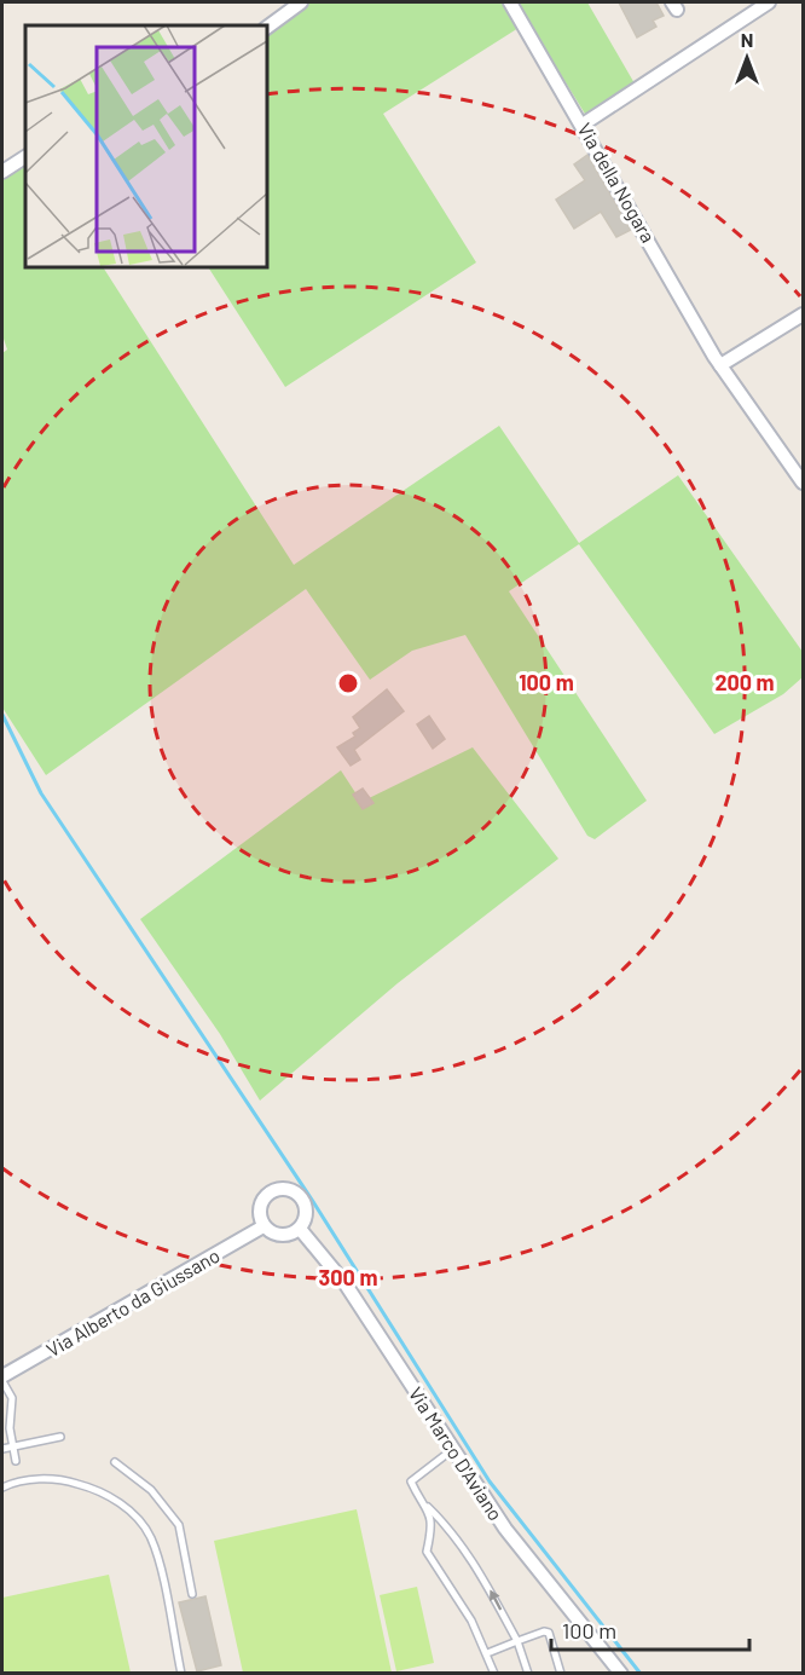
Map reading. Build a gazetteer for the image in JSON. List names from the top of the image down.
{
  "streets": {
    "street": ["Via della Nogara", "Via Alberto da Giussano", "Via Marco D'Aviano"]
  },
  "crossings": [
    ["Via Alberto da Giussano", "Via Marco D'Aviano"]
  ],
  "scale_bar": "100 m",
  "north": "top",
  "rings": ["100 m", "200 m", "300 m"]
}
